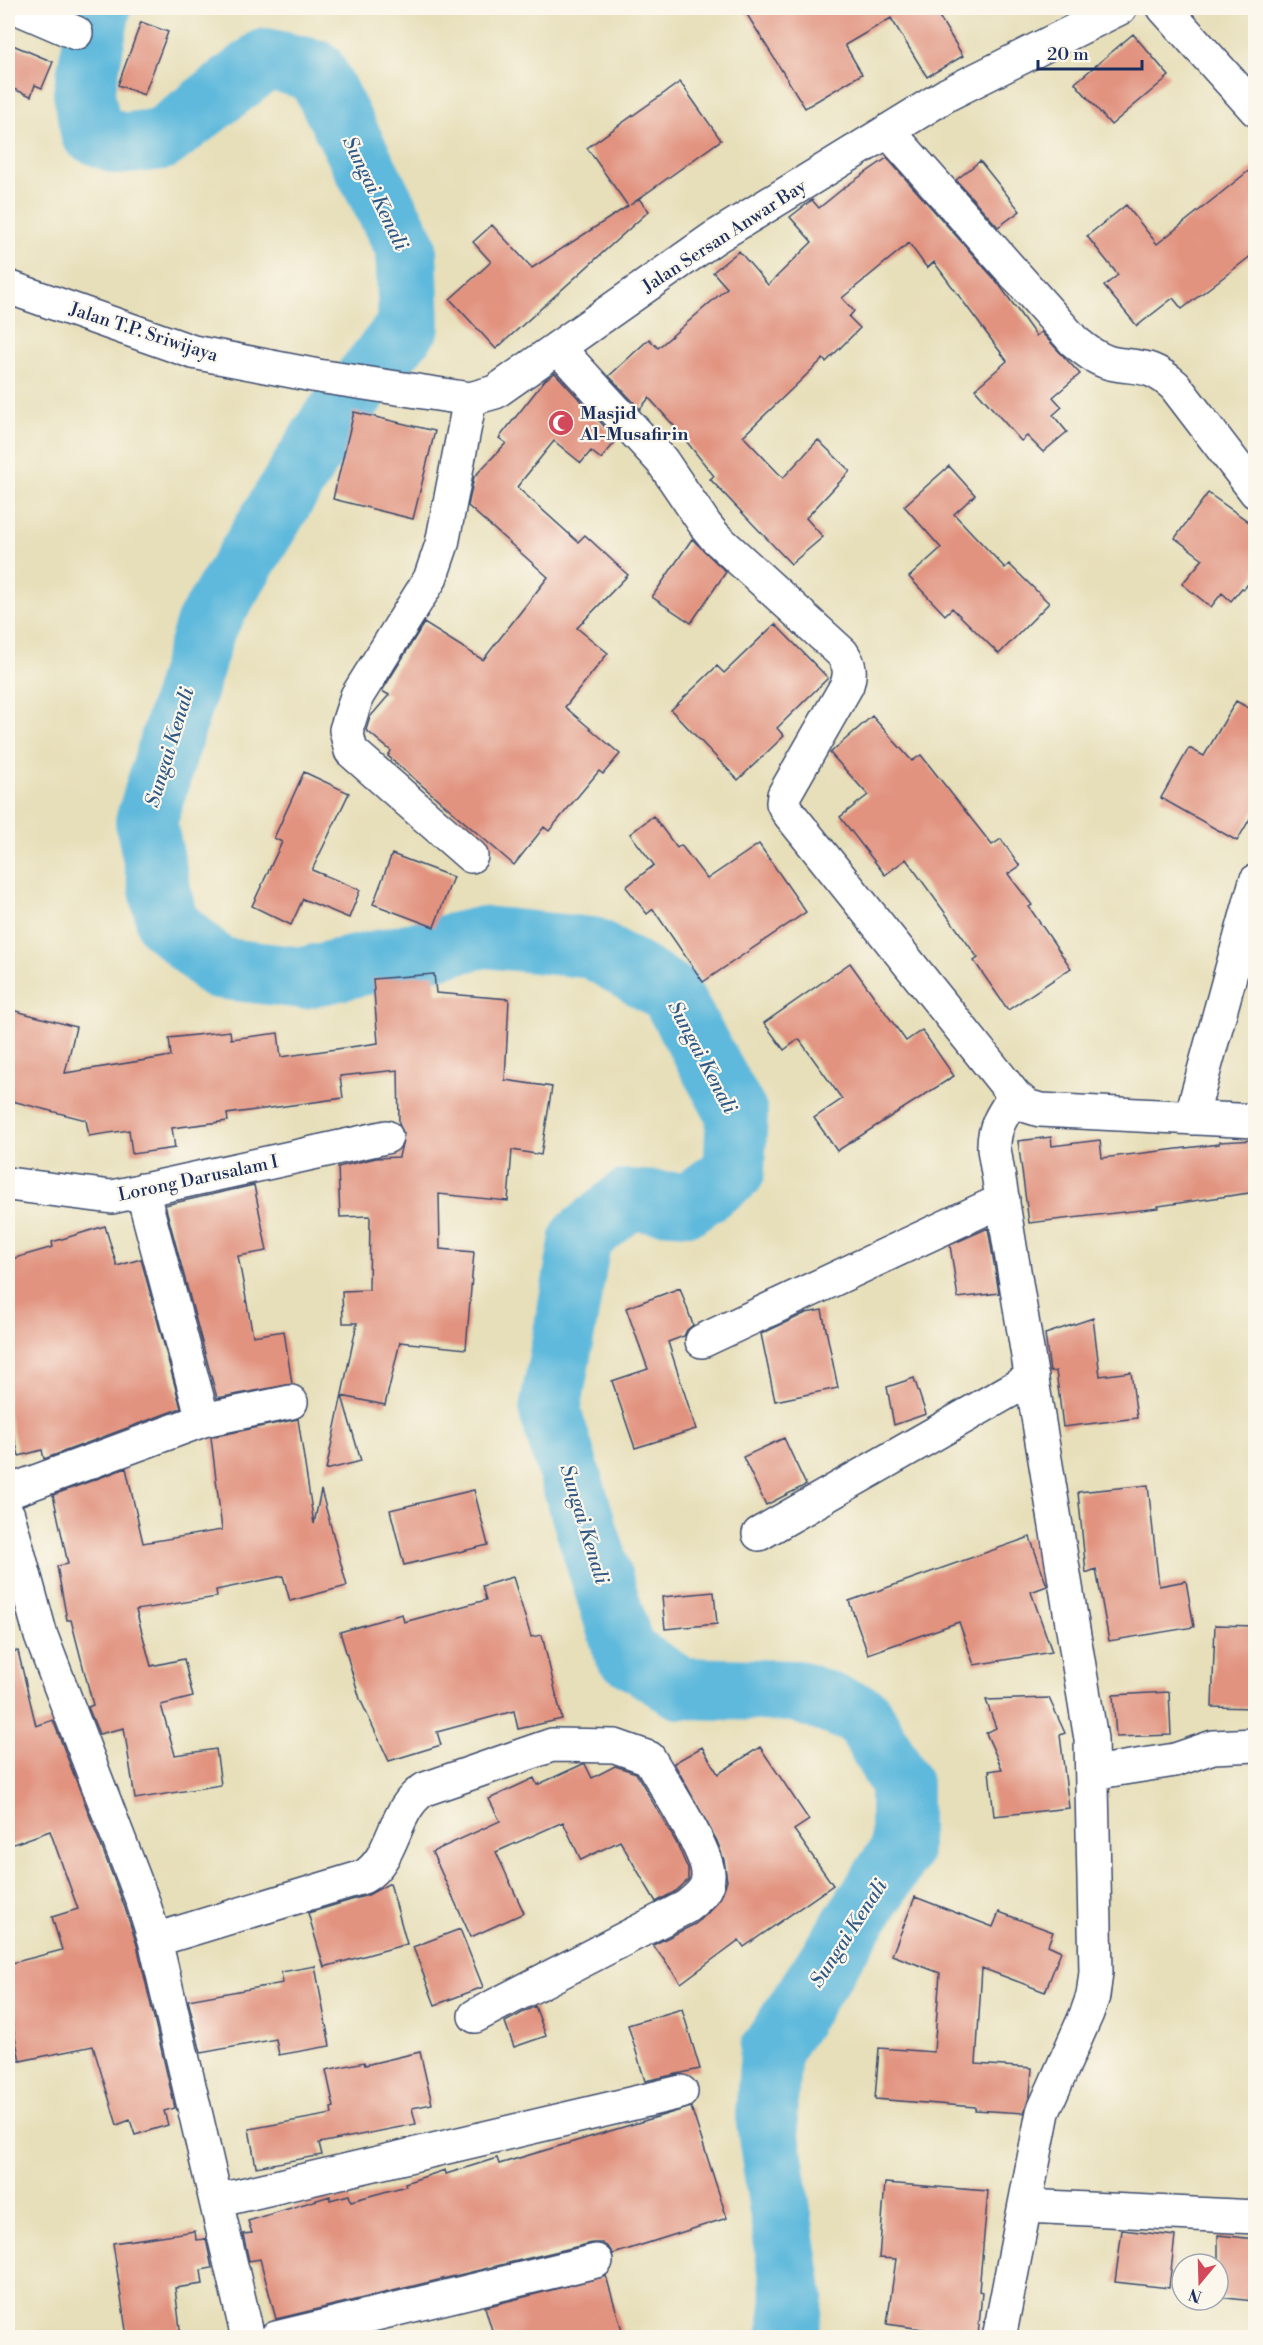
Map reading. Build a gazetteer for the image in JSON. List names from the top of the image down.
{
  "streets": {
    "street": ["Jalan Sersan Anwar Bay", "Jalan T.P. Sriwijaya", "Lorong Darusalam I"]
  },
  "crossings": [
    ["Jalan Sersan Anwar Bay", "Jalan T.P. Sriwijaya"]
  ],
  "water": ["Sungai Kenali"],
  "places": {
    "mosque": ["Masjid Al-Musafirin"]
  },
  "scale_bar": "20 m",
  "north": "bottom"
}
